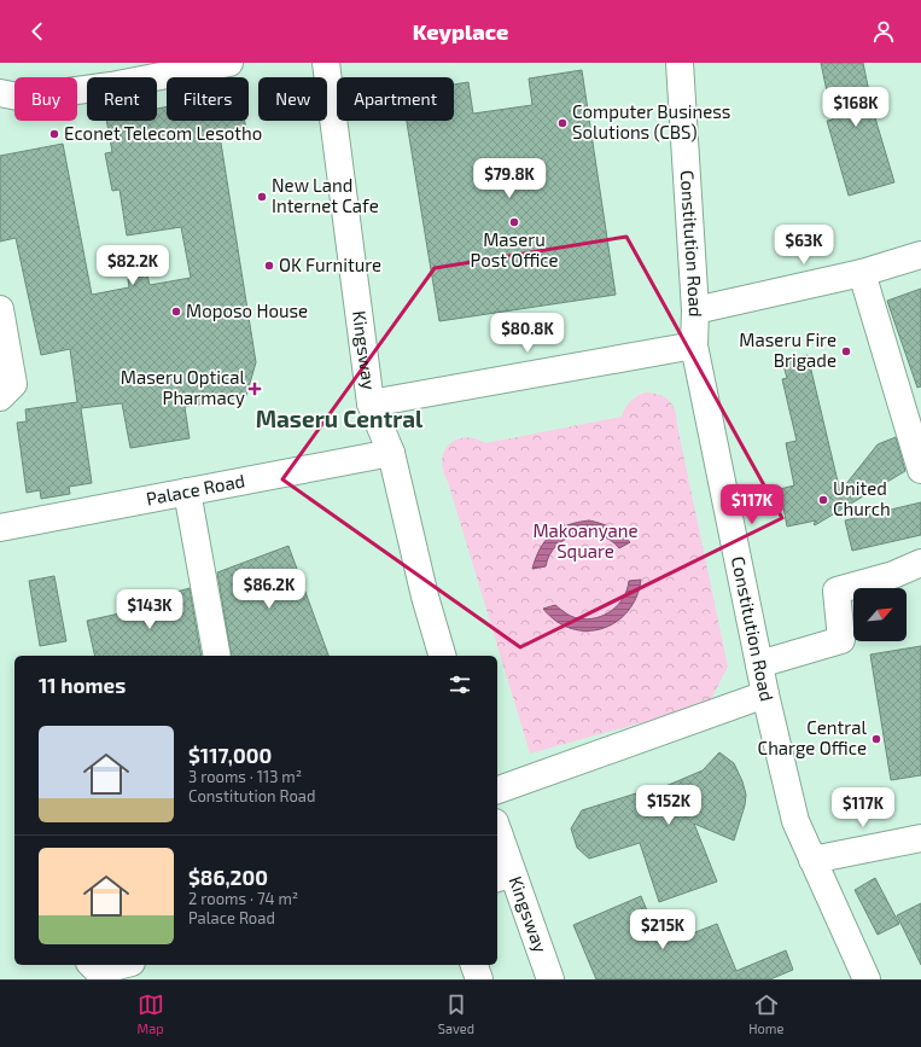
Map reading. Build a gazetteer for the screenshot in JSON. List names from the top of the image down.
{
  "streets": {
    "street": ["Constitution Road", "Kingsway", "Palace Road"]
  },
  "crossings": [
    ["Kingsway", "Palace Road"]
  ],
  "districts": ["Maseru Central"],
  "parks": ["Makoanyane Square"],
  "places": {
    "other": [
      "Computer Business Solutions (CBS)",
      "Econet Telecom Lesotho",
      "New Land Internet Cafe",
      "Maseru Post Office",
      "OK Furniture",
      "Moposo House",
      "Maseru Fire Brigade",
      "United Church",
      "Central Charge Office"
    ],
    "health": ["Maseru Optical Pharmacy"]
  },
  "north": "top right",
  "page": {
    "header": "Keyplace",
    "chip": [
      "Buy",
      "Rent",
      "Filters",
      "New",
      "Apartment"
    ],
    "price": [
      "$168K",
      "$79.8K",
      "$63K",
      "$82.2K",
      "$80.8K",
      "$117K",
      "$86.2K",
      "$143K",
      "$152K",
      "$117K",
      "$215K"
    ],
    "heading": "11 homes",
    "list": [
      {
        "name": "$117,000",
        "note": "3 rooms · 113 m² · Constitution Road"
      },
      {
        "name": "$86,200",
        "note": "2 rooms · 74 m² · Palace Road"
      }
    ],
    "tabs": ["Map", "Saved", "Home"]
  }
}
